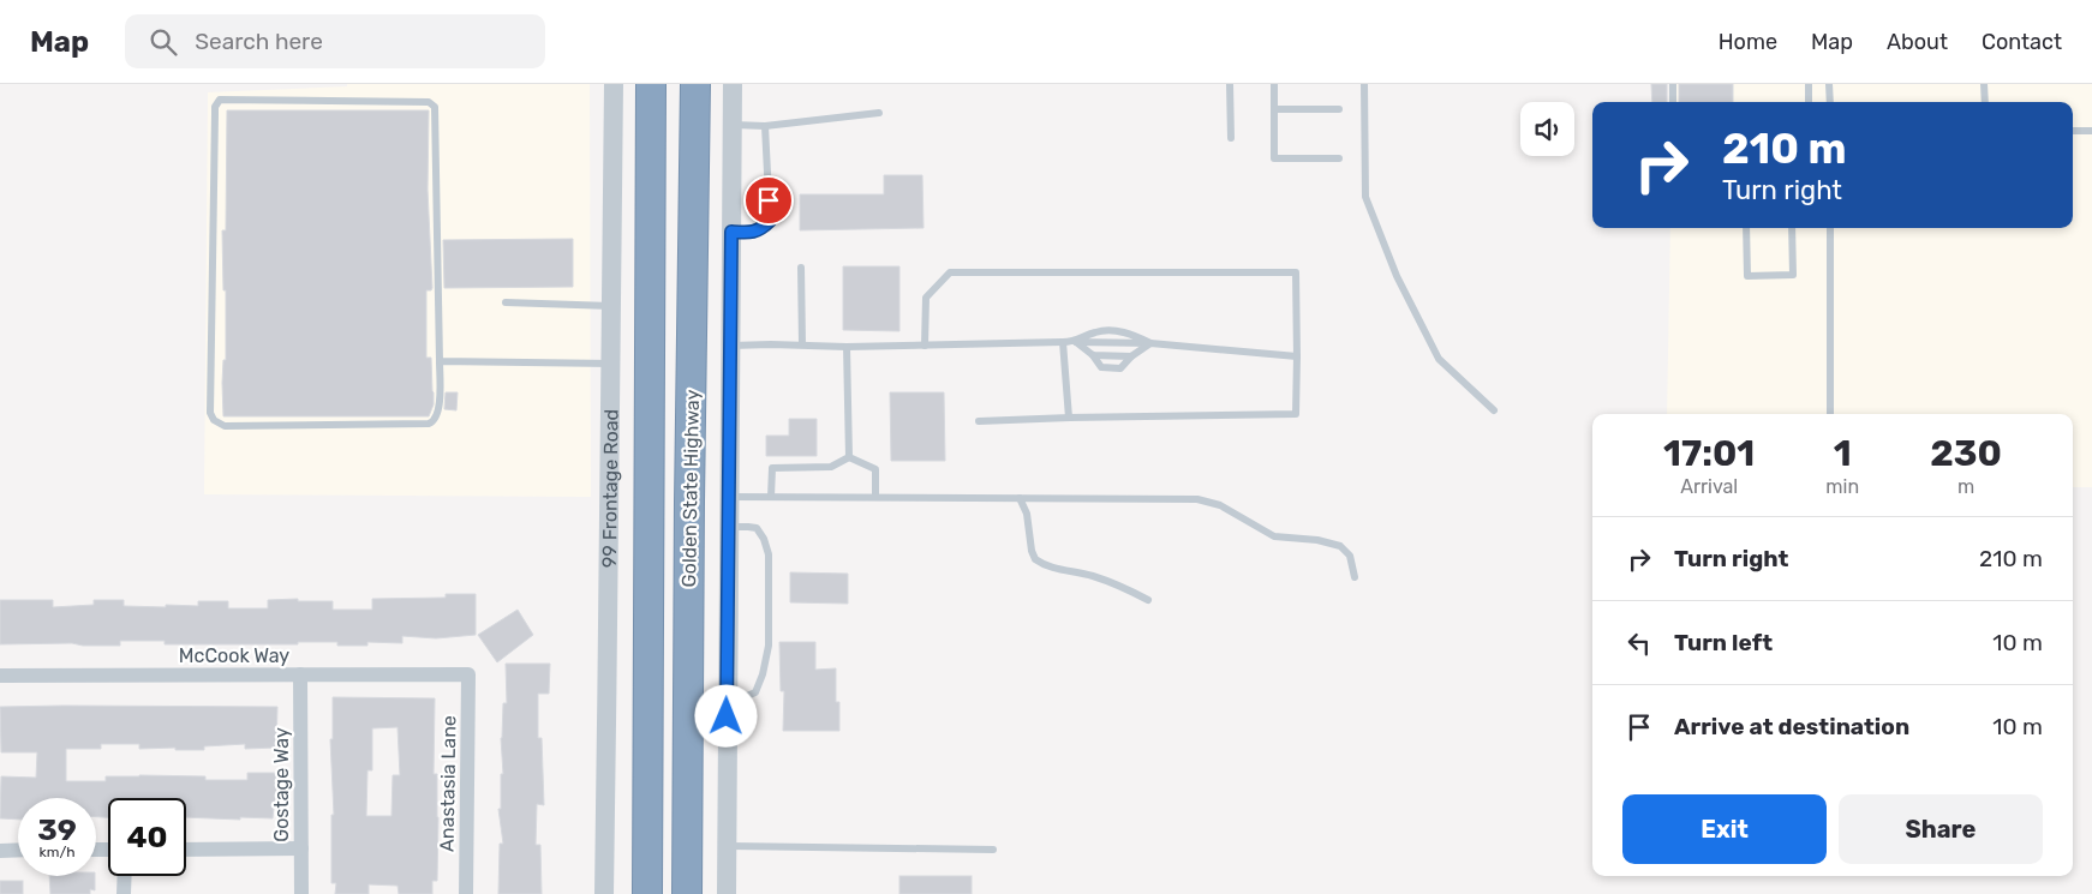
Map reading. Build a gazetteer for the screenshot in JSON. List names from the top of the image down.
{
  "streets": {
    "highway": ["Golden State Highway"],
    "street": [
      "99 Frontage Road",
      "McCook Way",
      "Anastasia Lane",
      "Gostage Way"
    ]
  },
  "crossings": [
    ["McCook Way", "Anastasia Lane"],
    ["McCook Way", "Gostage Way"]
  ],
  "page": {
    "header": "Map",
    "search": "Search here",
    "nav": [
      "Home",
      "Map",
      "About",
      "Contact"
    ],
    "turn": ["210 m", "Turn right"],
    "eta": [
      "17:01",
      "Arrival",
      "1",
      "min",
      "230",
      "m"
    ],
    "list": [
      {
        "name": "Turn right",
        "value": "210 m"
      },
      {
        "name": "Turn left",
        "value": "10 m"
      },
      {
        "name": "Arrive at destination",
        "value": "10 m"
      }
    ],
    "buttons": ["Exit", "Share"],
    "speed": "39 km/h",
    "limit": "40"
  }
}
